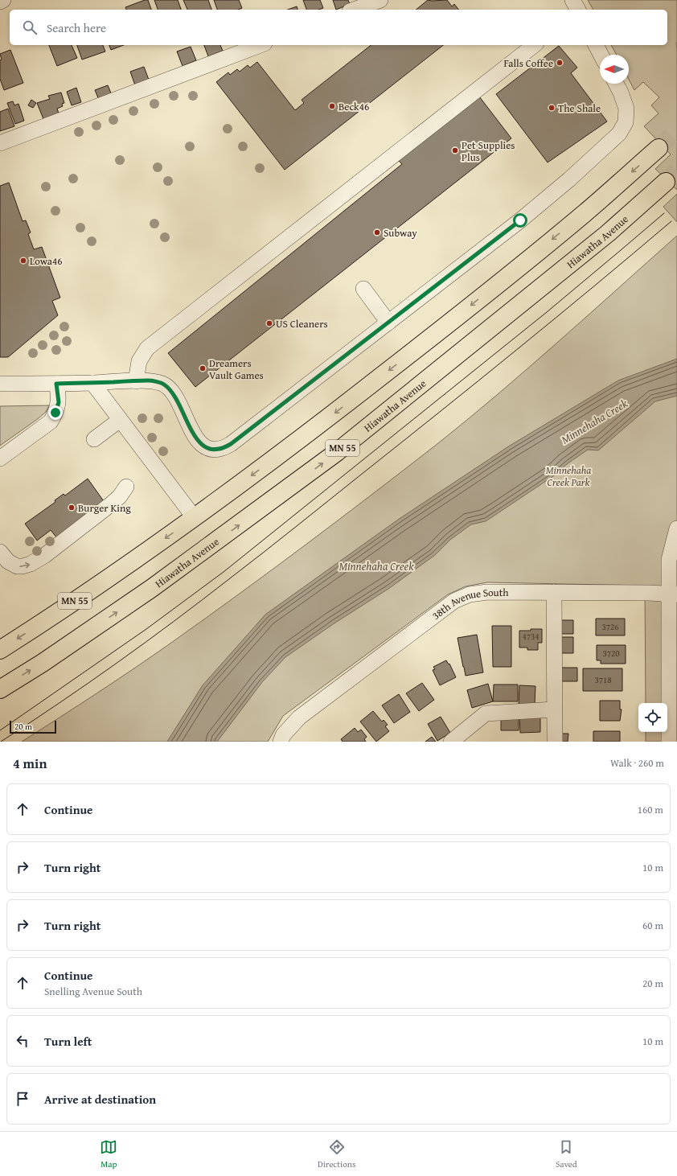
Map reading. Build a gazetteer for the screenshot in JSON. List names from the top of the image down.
{
  "streets": {
    "highway": ["Hiawatha Avenue", "MN 55"],
    "street": ["38th Avenue South"]
  },
  "water": ["Minnehaha Creek"],
  "parks": ["Minnehaha Creek Park"],
  "places": [
    "Falls Coffee",
    "Beck46",
    "The Shale",
    "Pet Supplies Plus",
    "Subway",
    "Lowa46",
    "US Cleaners",
    "Dreamers Vault Games",
    "Burger King"
  ],
  "house_numbers": [
    "3726",
    "4734",
    "3720",
    "3718"
  ],
  "scale_bar": "20 m",
  "north": "left",
  "page": {
    "search": "Search here",
    "scale": "20 m",
    "heading": ["4 min", "Walk · 260 m"],
    "list": [
      ["Continue", "160 m"],
      ["Turn right", "10 m"],
      ["Turn right", "60 m"],
      ["Continue", "Snelling Avenue South", "20 m"],
      ["Turn left", "10 m"],
      "Arrive at destination"
    ],
    "nav": ["Map", "Directions", "Saved"]
  }
}
